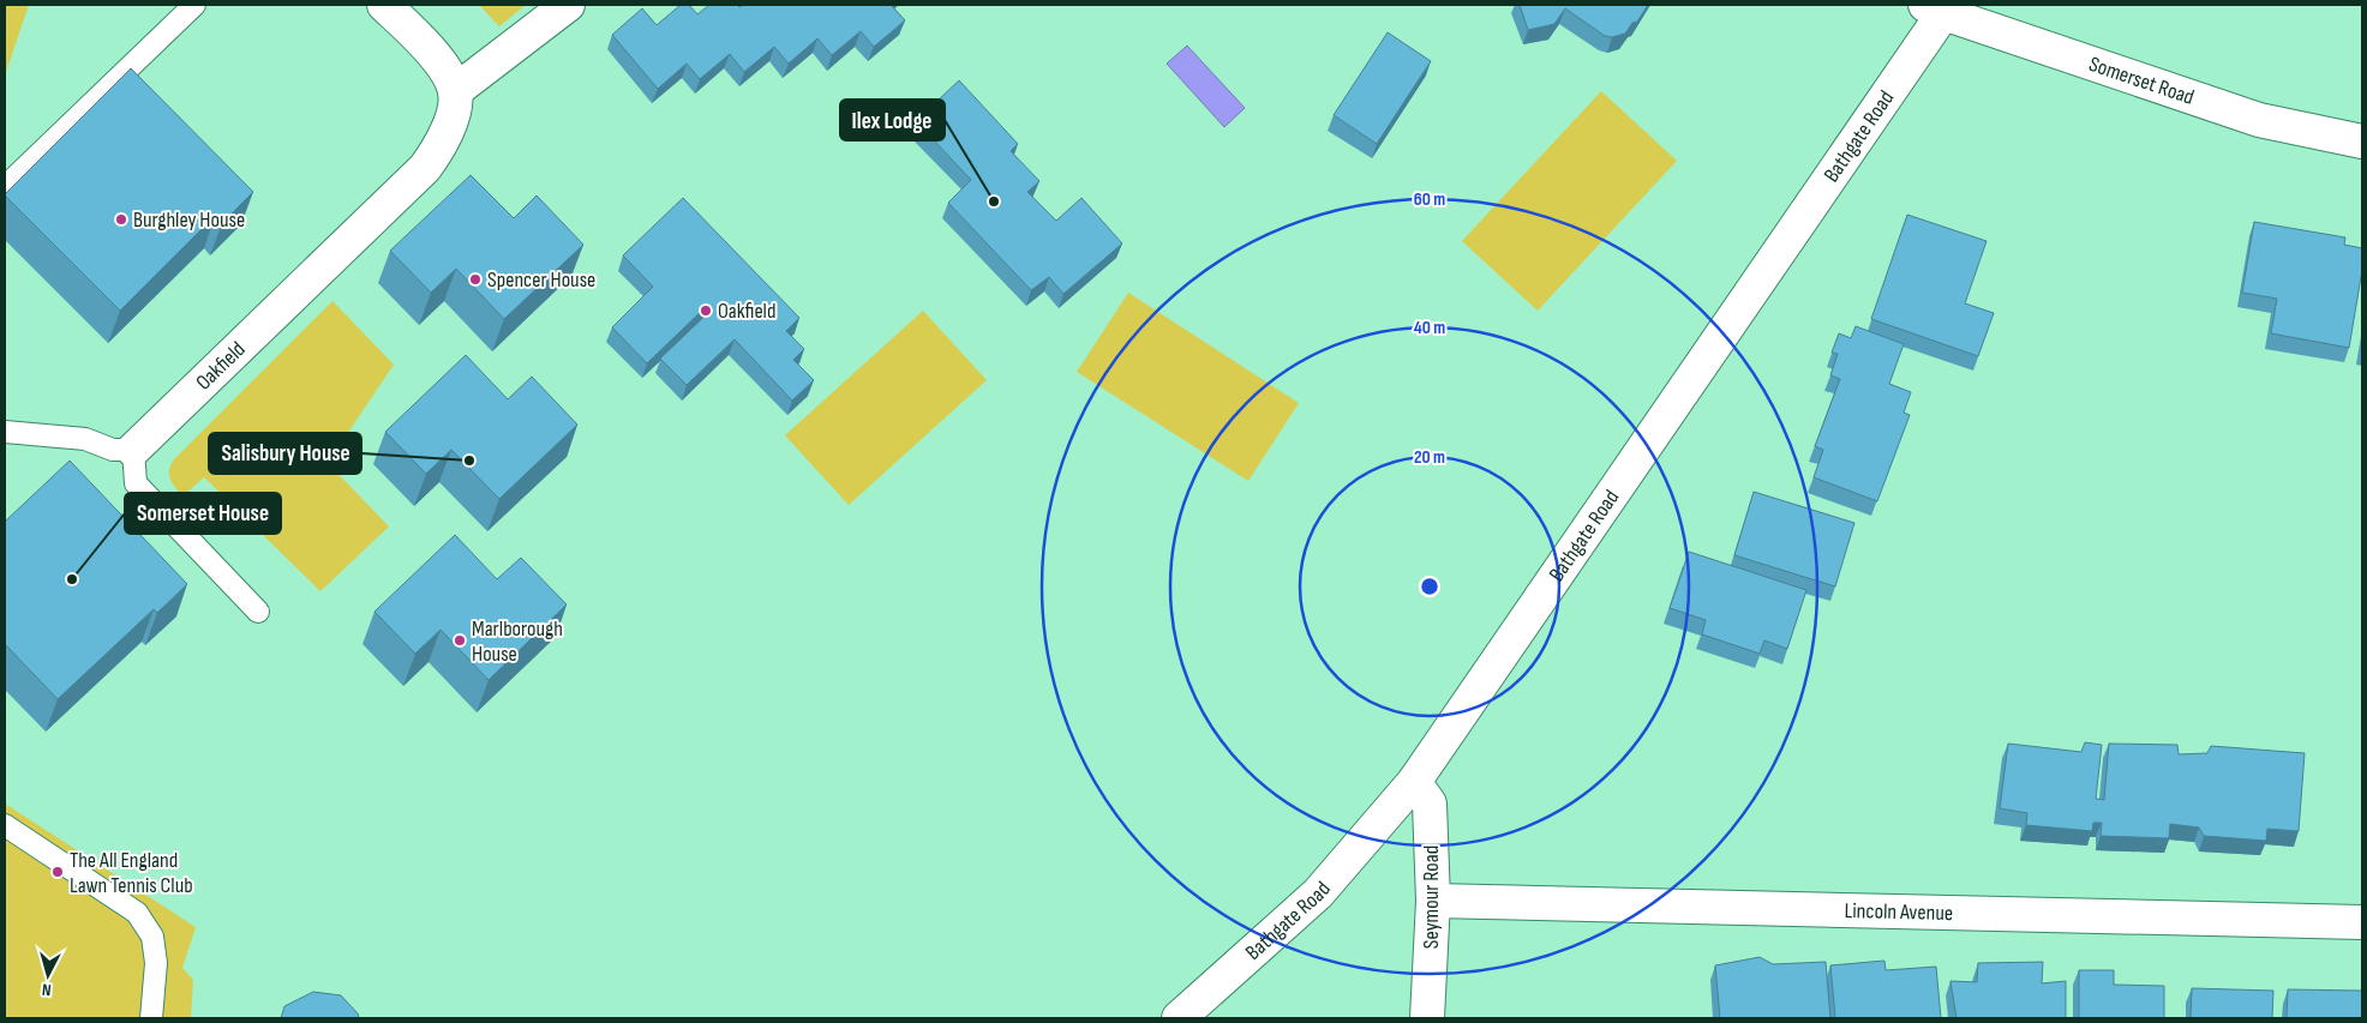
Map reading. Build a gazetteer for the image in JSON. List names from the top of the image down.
{
  "streets": {
    "street": [
      "Somerset Road",
      "Bathgate Road",
      "Oakfield",
      "Seymour Road",
      "Lincoln Avenue"
    ]
  },
  "crossings": [
    ["Somerset Road", "Bathgate Road"],
    ["Bathgate Road", "Seymour Road"],
    ["Seymour Road", "Lincoln Avenue"]
  ],
  "places": [
    "Ilex Lodge",
    "Burghley House",
    "Spencer House",
    "Oakfield",
    "Salisbury House",
    "Somerset House",
    "Marlborough House",
    "The All England Lawn Tennis Club"
  ],
  "north": "bottom",
  "rings": ["60 m", "40 m", "20 m"]
}
